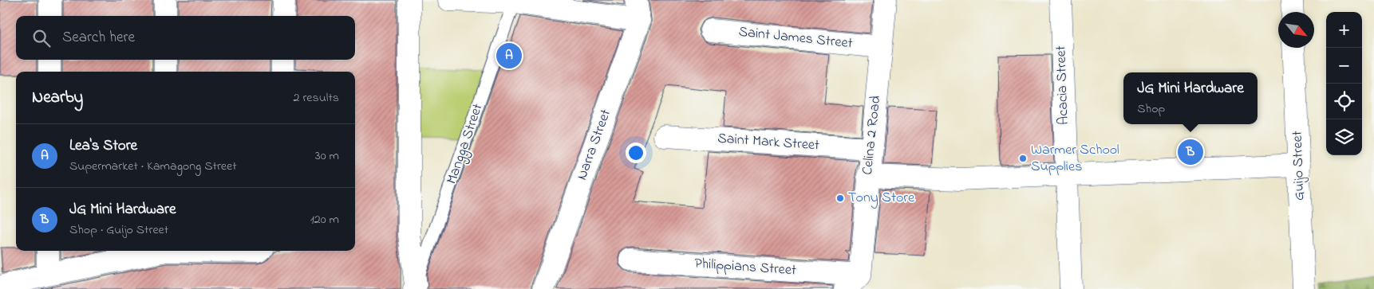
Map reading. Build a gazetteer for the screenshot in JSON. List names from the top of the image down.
{
  "streets": {
    "street": [
      "Saint James Street",
      "Acacia Street",
      "Celina 2 Road",
      "Saint Mark Street",
      "Mangga Street",
      "Narra Street",
      "Guijo Street",
      "Philippians Street"
    ]
  },
  "crossings": [
    ["Saint James Street", "Celina 2 Road"],
    ["Celina 2 Road", "Saint Mark Street"],
    ["Celina 2 Road", "Philippians Street"]
  ],
  "places": ["Warmer School Supplies", "Tony Store"],
  "north": "bottom right",
  "page": {
    "map_buttons": ["+", "−"],
    "search": "Search here",
    "pins": ["A", "B"],
    "heading": ["Nearby", "2 results"],
    "popup": ["JG Mini Hardware", "Shop"],
    "list": [
      {
        "mark": "A",
        "name": "Lea's Store",
        "note": "Supermarket · Kamagong Street",
        "value": "30 m"
      },
      {
        "mark": "B",
        "name": "JG Mini Hardware",
        "note": "Shop · Guijo Street",
        "value": "120 m"
      }
    ]
  }
}
